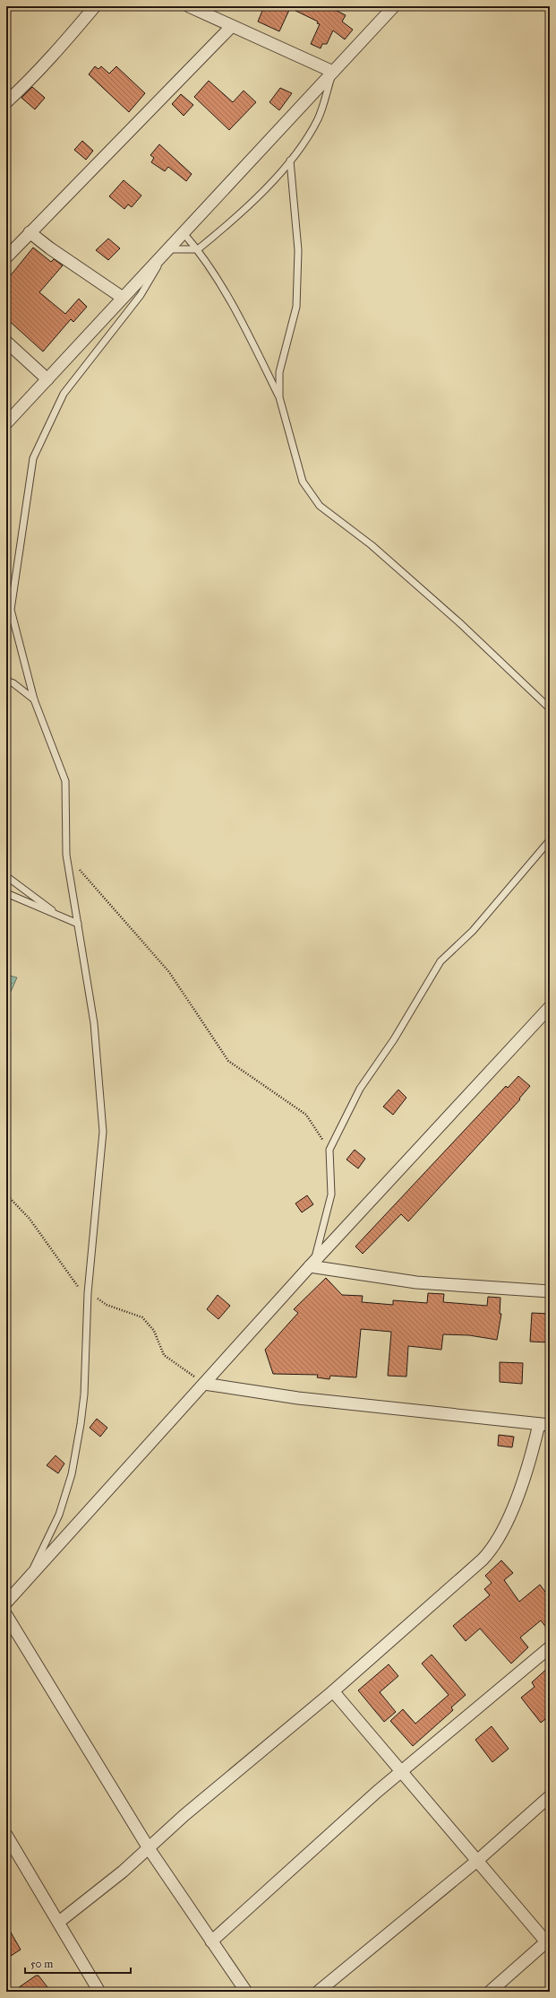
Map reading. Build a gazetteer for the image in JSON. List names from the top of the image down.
{
  "scale_bar": "50 m"
}
